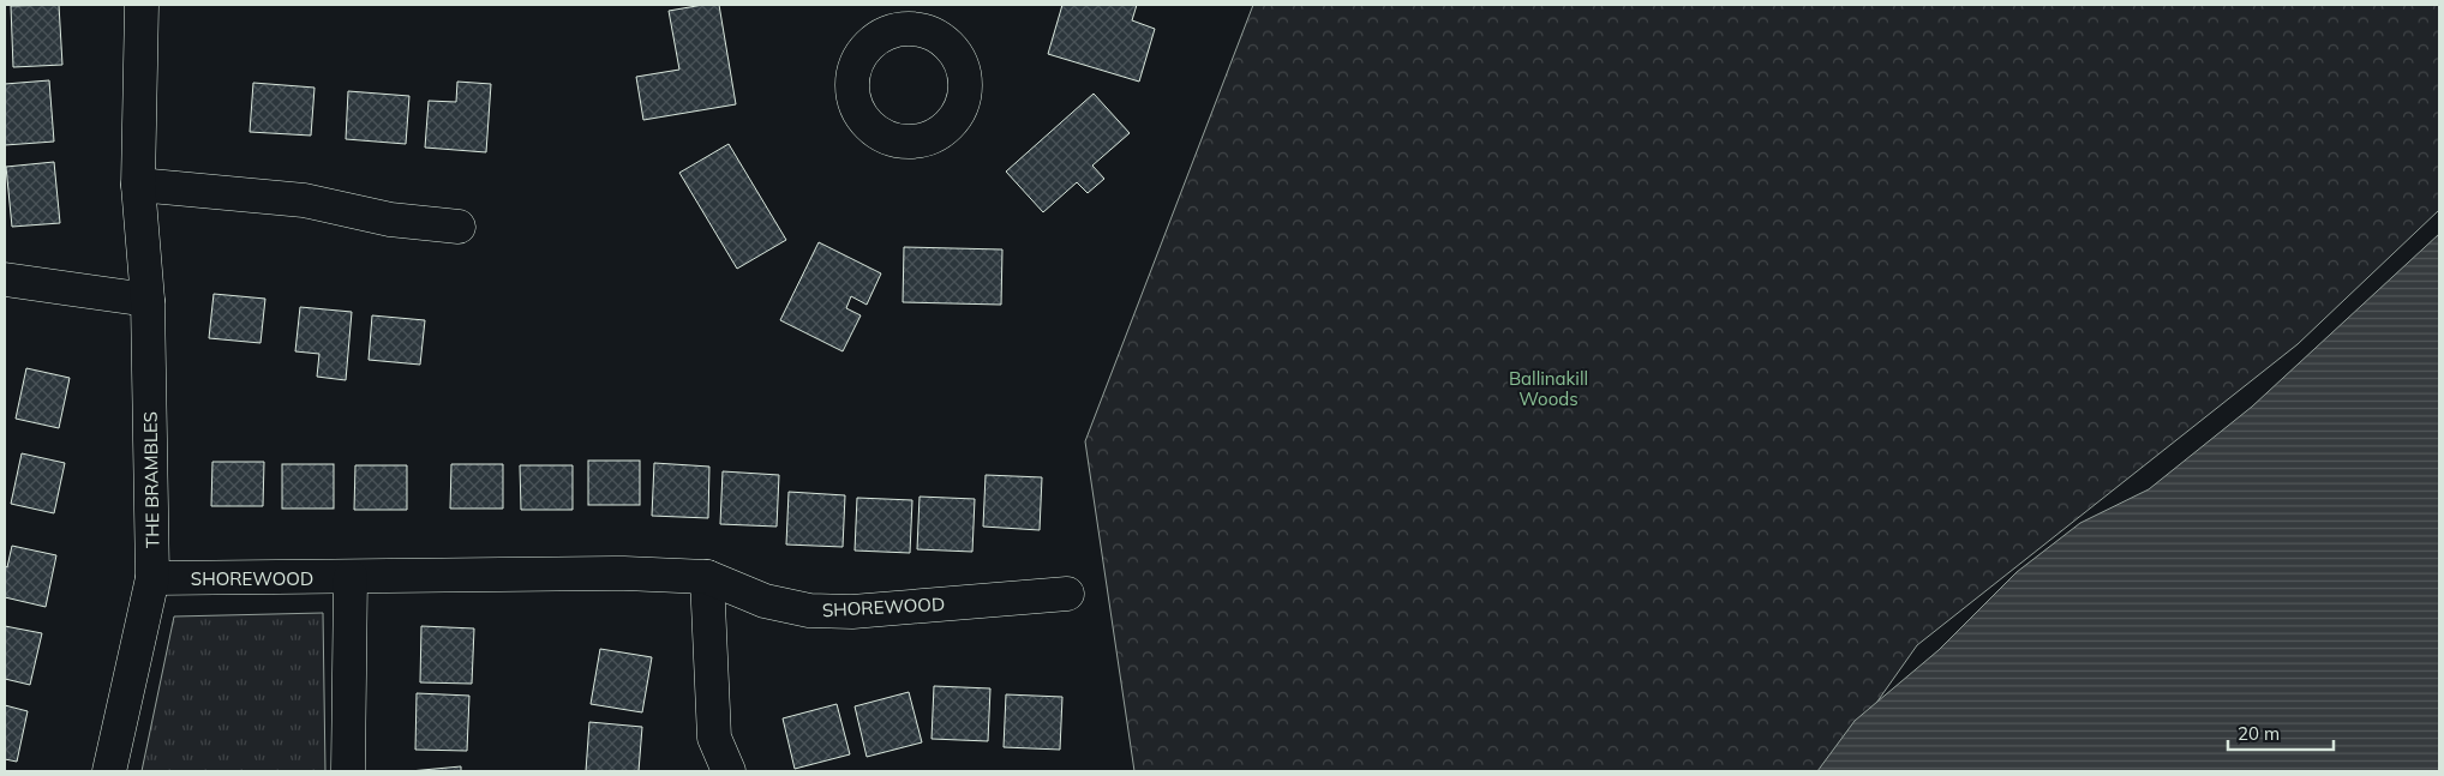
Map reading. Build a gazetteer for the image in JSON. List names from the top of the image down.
{
  "streets": {
    "street": ["THE BRAMBLES", "SHOREWOOD"]
  },
  "crossings": [
    ["THE BRAMBLES", "SHOREWOOD"]
  ],
  "parks": ["Ballinakill Woods"],
  "scale_bar": "20 m"
}
